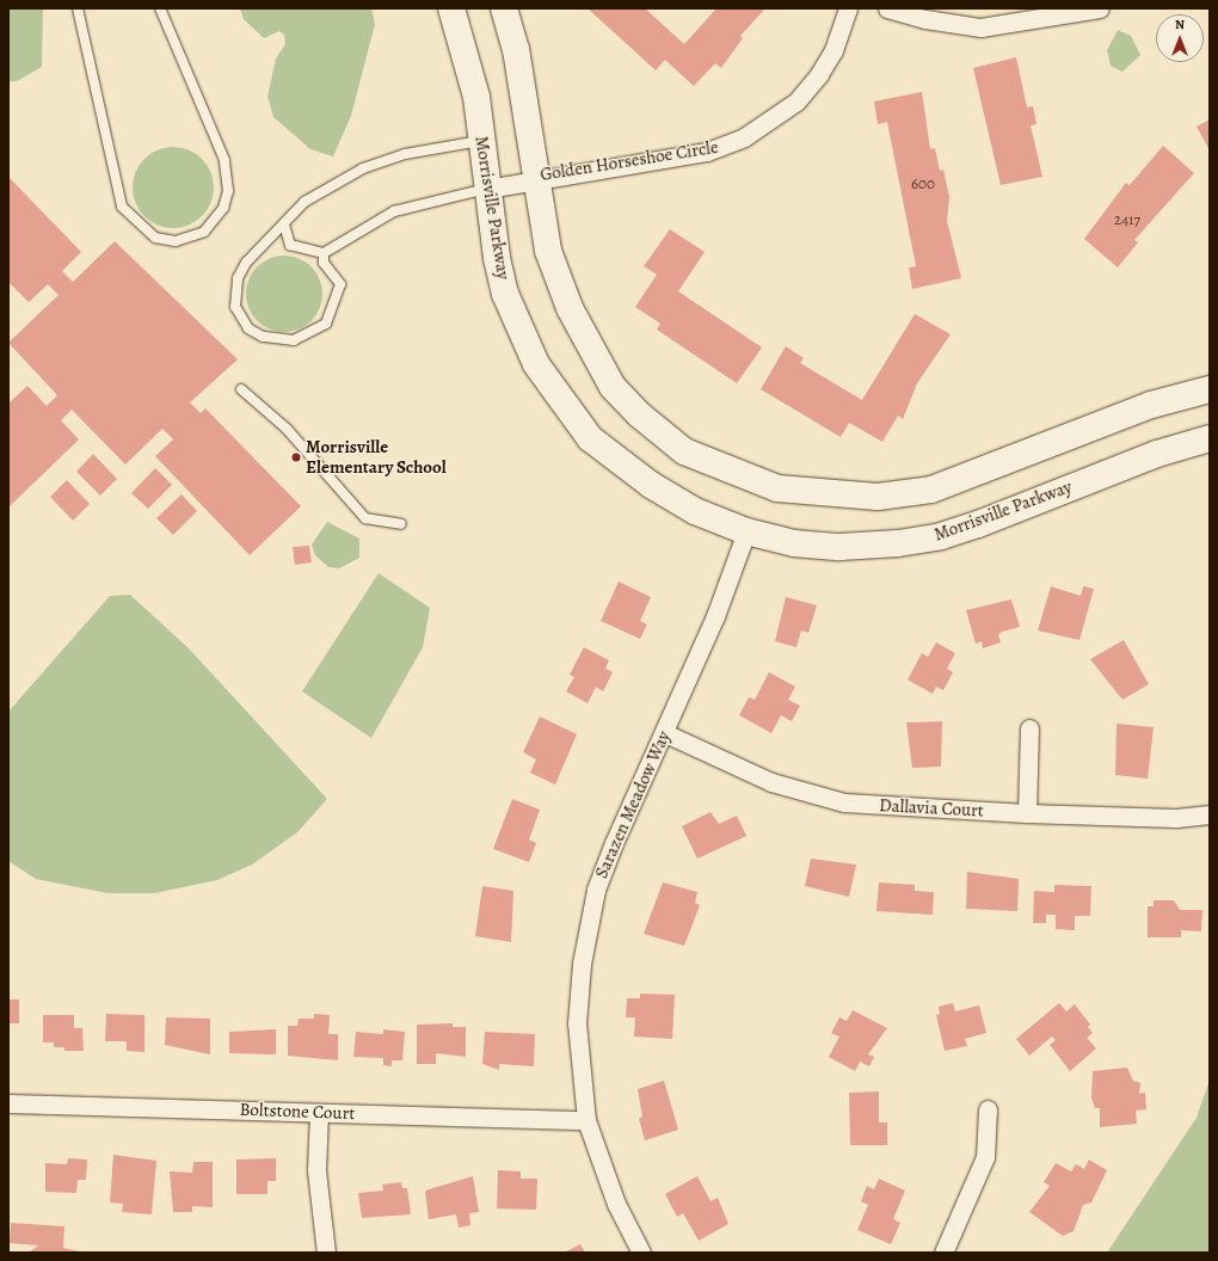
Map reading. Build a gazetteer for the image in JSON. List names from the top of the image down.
{
  "streets": {
    "main road": ["Morrisville Parkway"],
    "street": [
      "Golden Horseshoe Circle",
      "Sarazen Meadow Way",
      "Dallavia Court",
      "Boltstone Court"
    ]
  },
  "crossings": [
    ["Golden Horseshoe Circle", "Morrisville Parkway"],
    ["Morrisville Parkway", "Sarazen Meadow Way"],
    ["Sarazen Meadow Way", "Dallavia Court"],
    ["Sarazen Meadow Way", "Boltstone Court"]
  ],
  "places": ["Morrisville Elementary School"],
  "house_numbers": ["600", "2417"],
  "north": "top"
}
